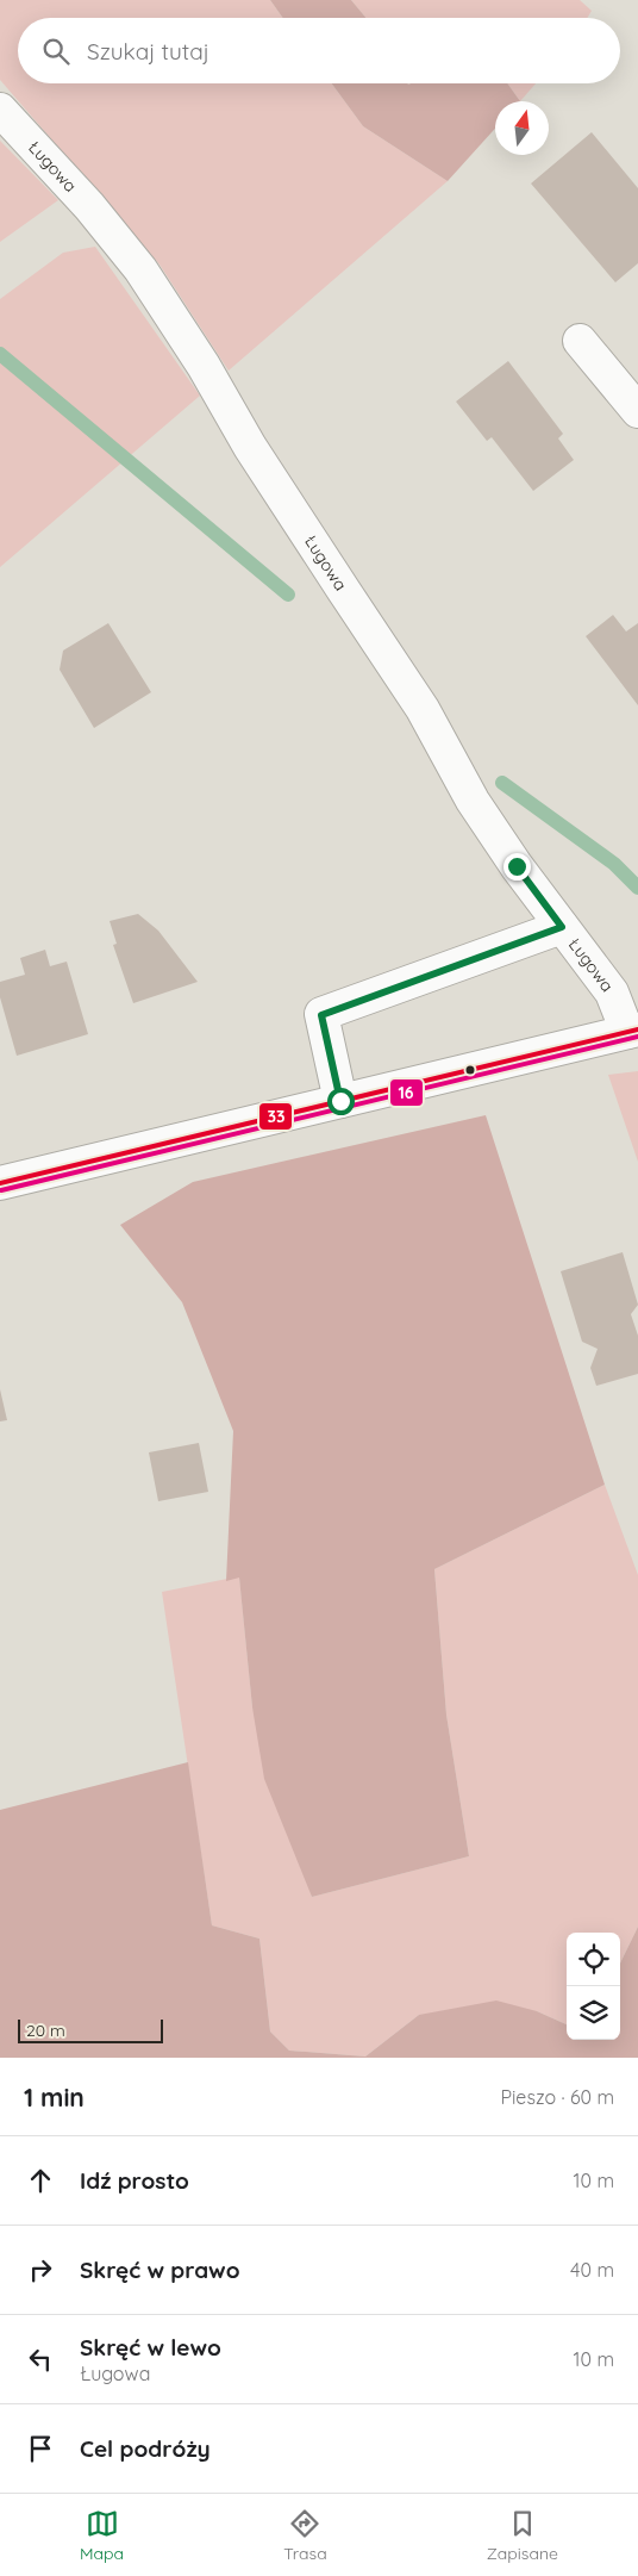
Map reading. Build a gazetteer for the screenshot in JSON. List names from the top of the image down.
{
  "streets": {
    "street": ["Ługowa"]
  },
  "lines": ["transit line 33", "transit line 16"],
  "scale_bar": "20 m",
  "north": "top",
  "page": {
    "search": "Szukaj tutaj",
    "scale": "20 m",
    "heading": ["1 min", "Pieszo · 60 m"],
    "list": [
      ["Idź prosto", "10 m"],
      ["Skręć w prawo", "40 m"],
      ["Skręć w lewo", "Ługowa", "10 m"],
      "Cel podróży"
    ],
    "nav": ["Mapa", "Trasa", "Zapisane"]
  }
}
